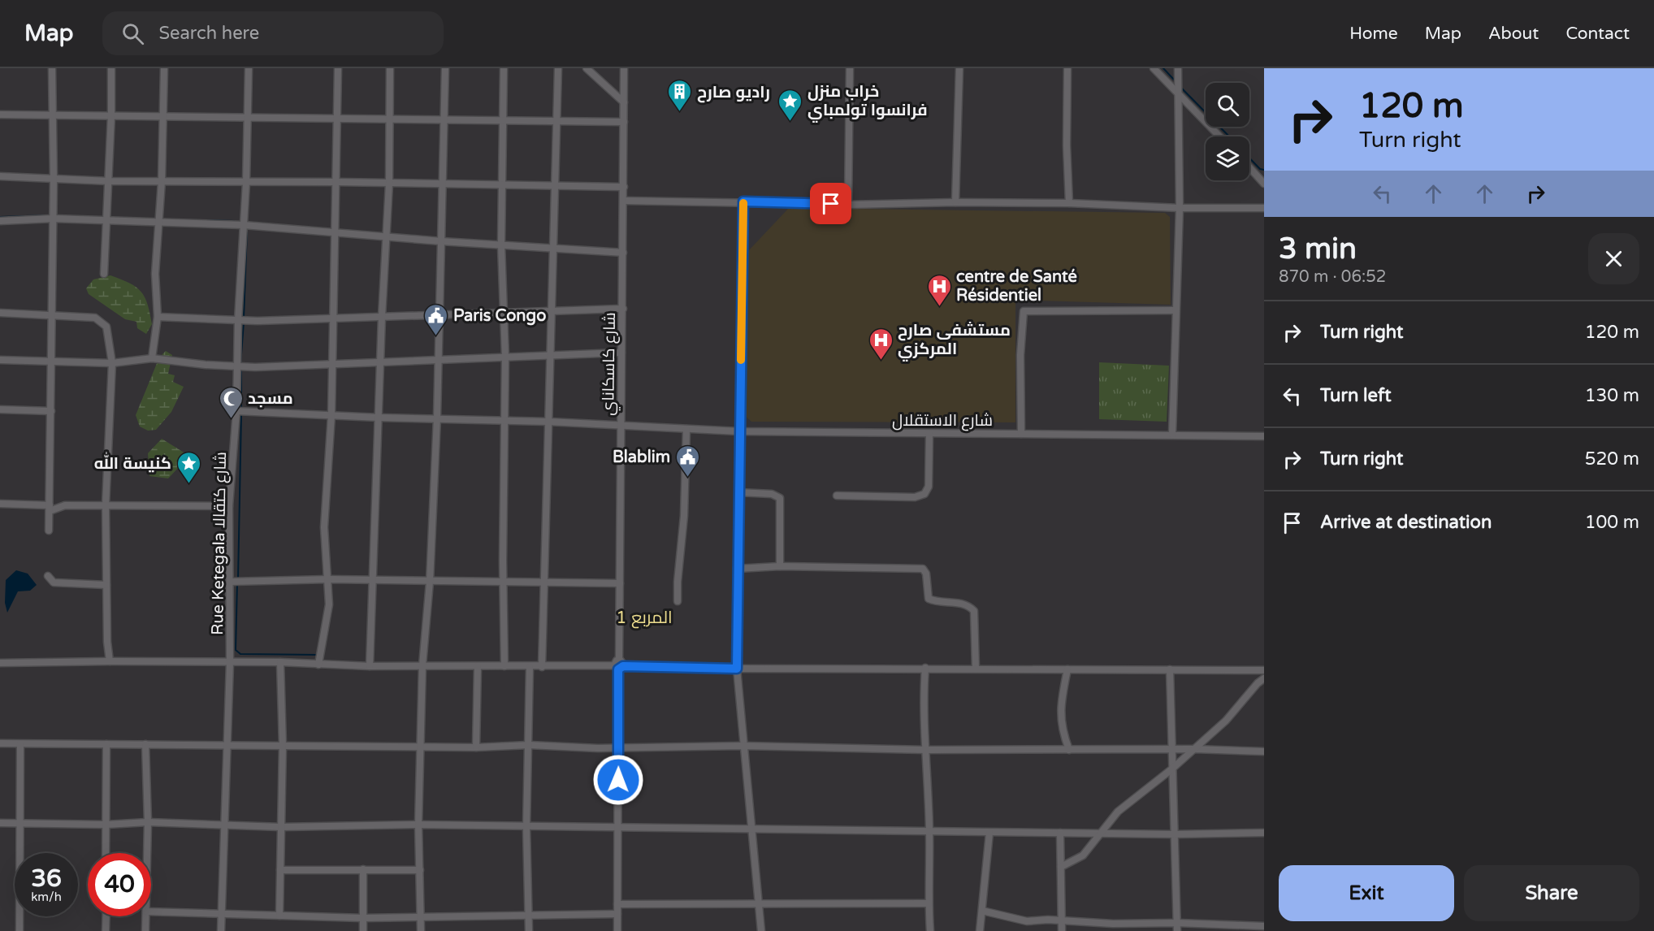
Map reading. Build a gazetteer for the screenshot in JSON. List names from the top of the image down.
{
  "streets": {
    "street": ["شارع كاسكاناي", "شارع الاستقلال", "Rue Ketegala شارع كتقالا"]
  },
  "crossings": [
    ["شارع كاسكاناي", "شارع الاستقلال"],
    ["شارع الاستقلال", "Rue Ketegala شارع كتقالا"]
  ],
  "districts": ["المربع 1"],
  "places": {
    "building": ["راديو صارح"],
    "place": ["خراب منزل فرانسوا تولمباي", "كنيسة الله"],
    "hospital": ["centre de Santé Résidentiel", "مستشفى صارح المركزي"],
    "public building": ["Paris Congo", "Blablim"],
    "mosque": ["مسجد"]
  },
  "page": {
    "header": "Map",
    "search": "Search here",
    "nav": [
      "Home",
      "Map",
      "About",
      "Contact"
    ],
    "turn": ["120 m", "Turn right"],
    "heading": ["3 min", "870 m · 06:52"],
    "list": [
      {
        "name": "Turn right",
        "value": "120 m"
      },
      {
        "name": "Turn left",
        "value": "130 m"
      },
      {
        "name": "Turn right",
        "value": "520 m"
      },
      {
        "name": "Arrive at destination",
        "value": "100 m"
      }
    ],
    "speed": "36 km/h",
    "limit": "40",
    "buttons": ["Exit", "Share"]
  }
}
